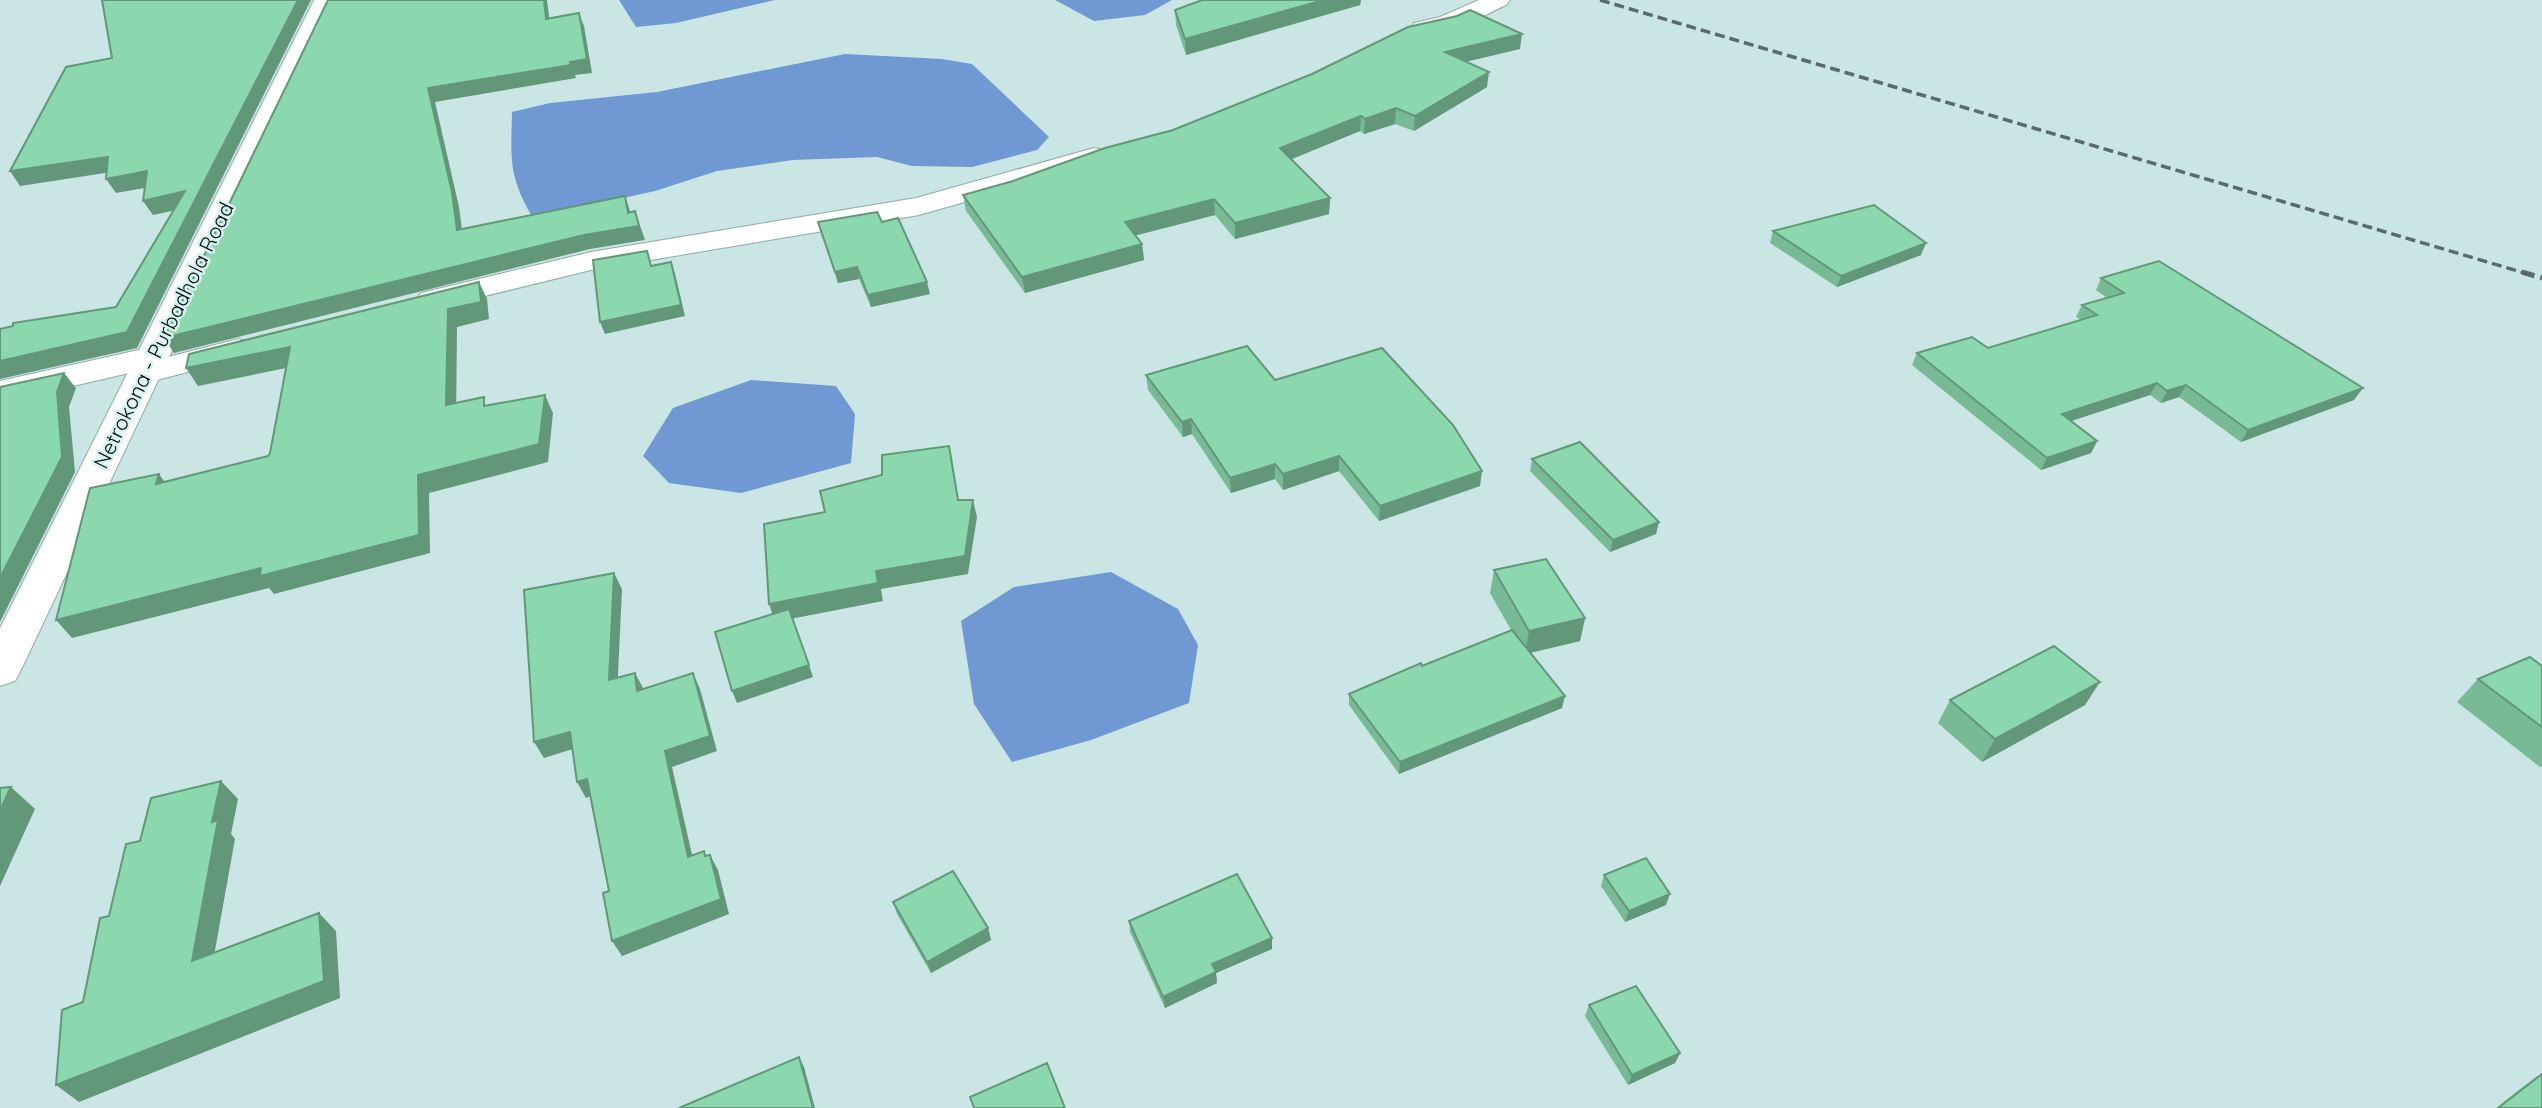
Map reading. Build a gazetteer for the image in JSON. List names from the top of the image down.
{
  "streets": {
    "main road": ["Netrokona - Purbadhola Road"]
  }
}
